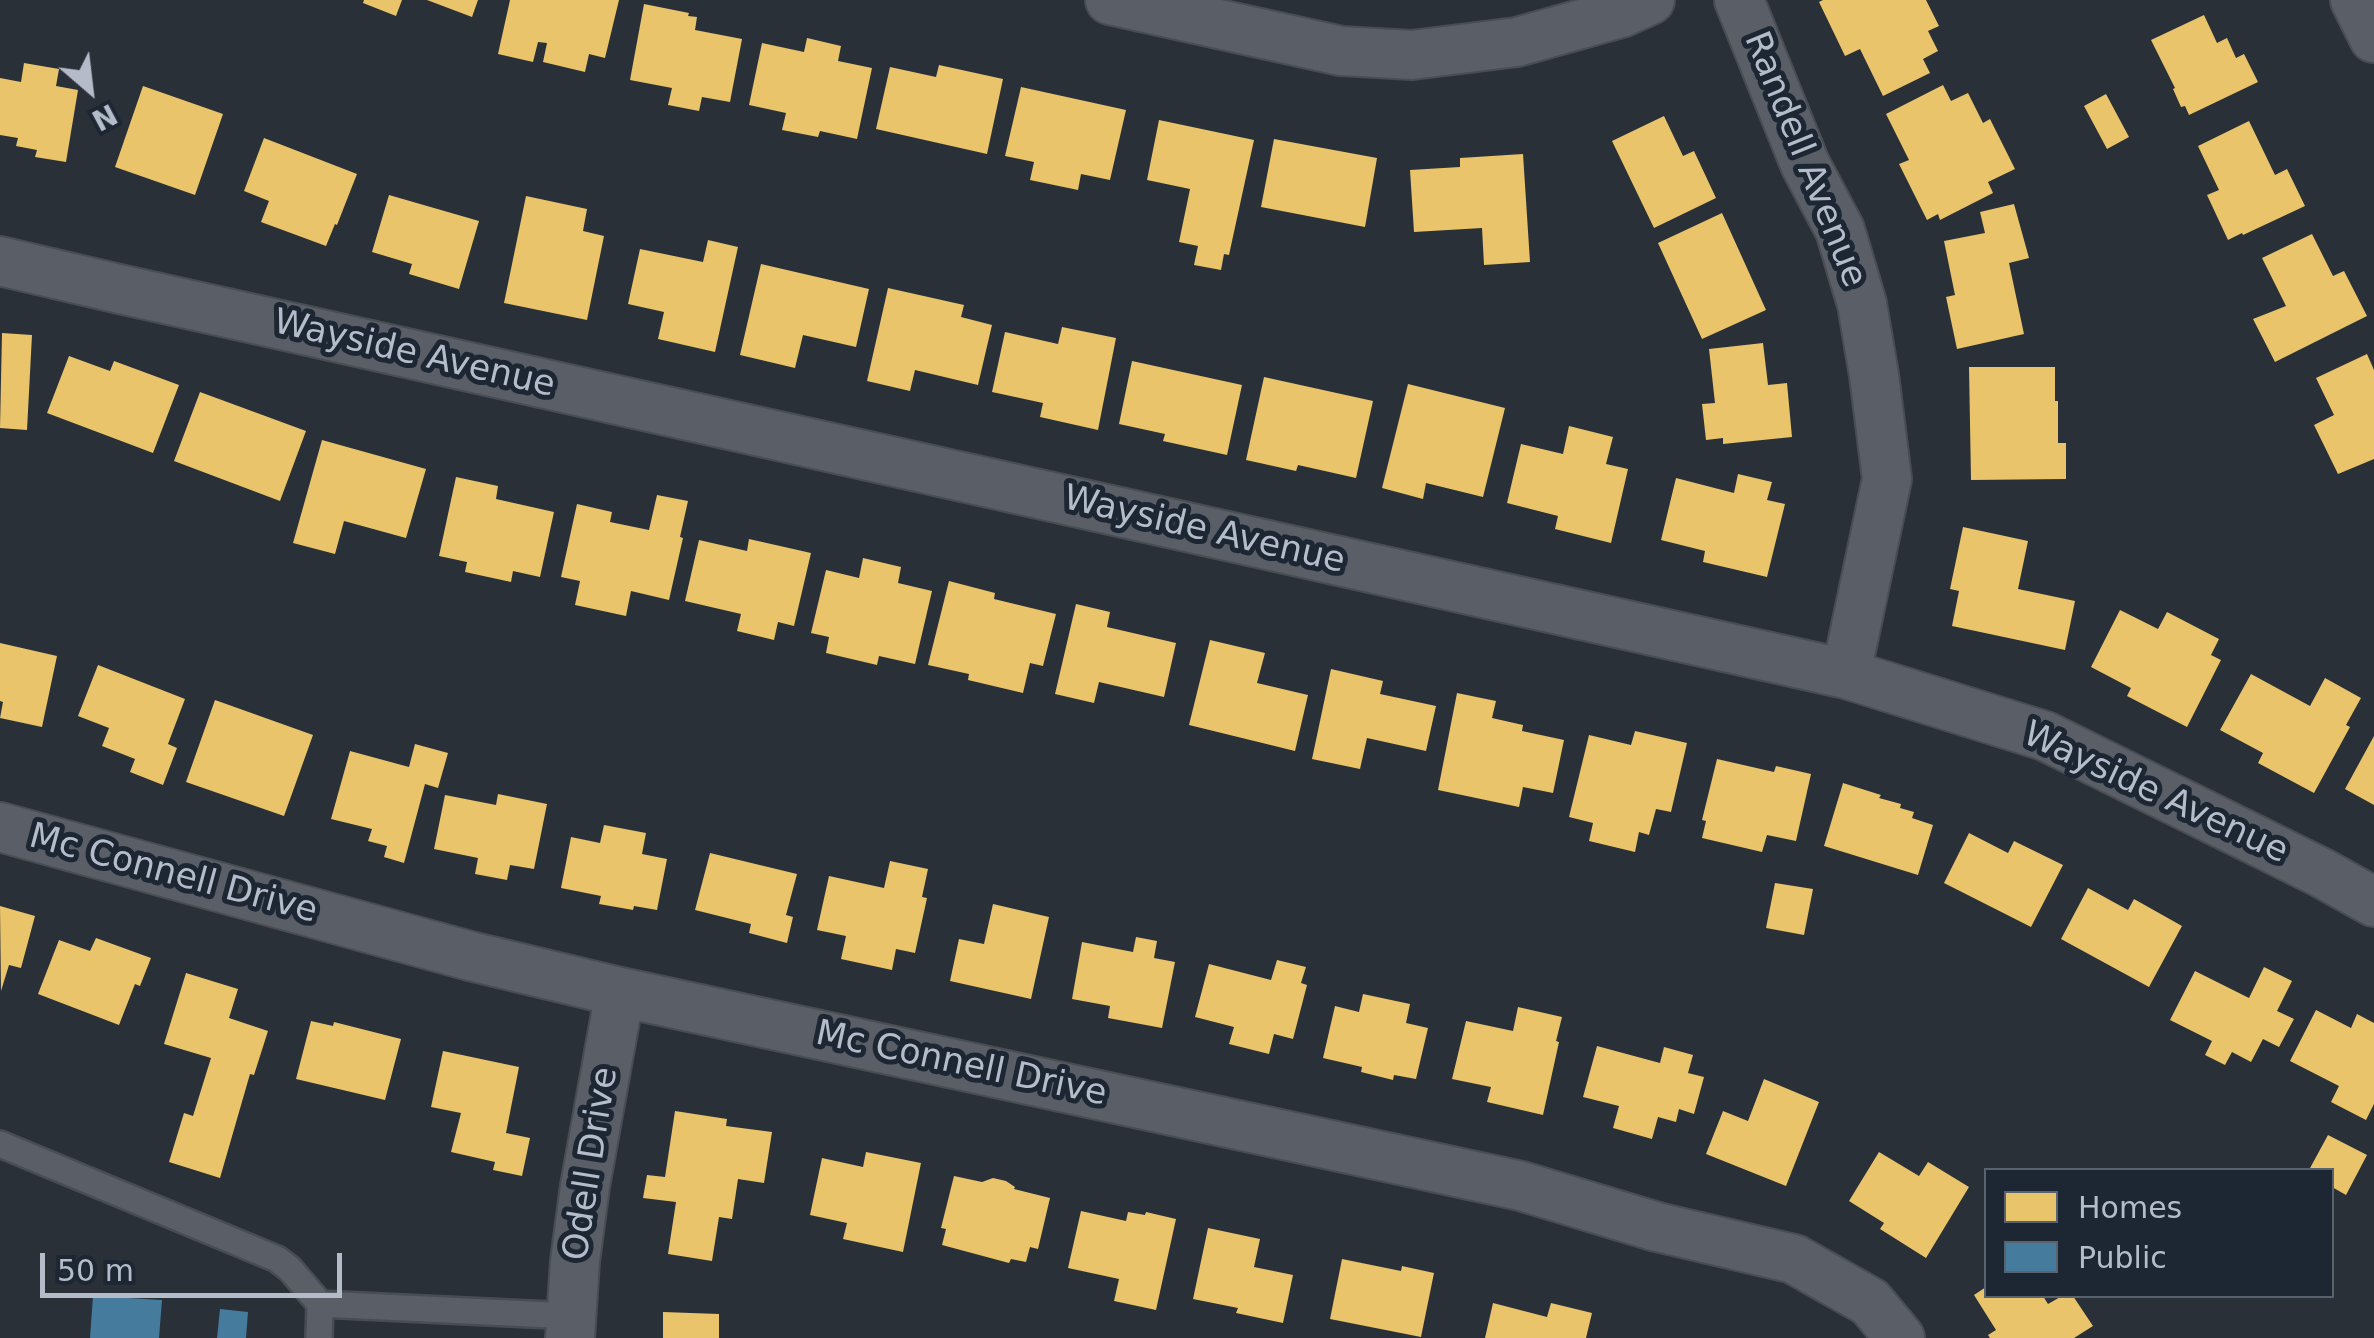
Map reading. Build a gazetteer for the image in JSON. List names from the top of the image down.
{
  "streets": {
    "street": [
      "Randell Avenue",
      "Wayside Avenue",
      "Mc Connell Drive",
      "Odell Drive"
    ]
  },
  "crossings": [
    ["Randell Avenue", "Wayside Avenue"],
    ["Mc Connell Drive", "Odell Drive"]
  ],
  "legend": ["Homes", "Public"],
  "scale_bar": "50 m",
  "north": "bottom right"
}
